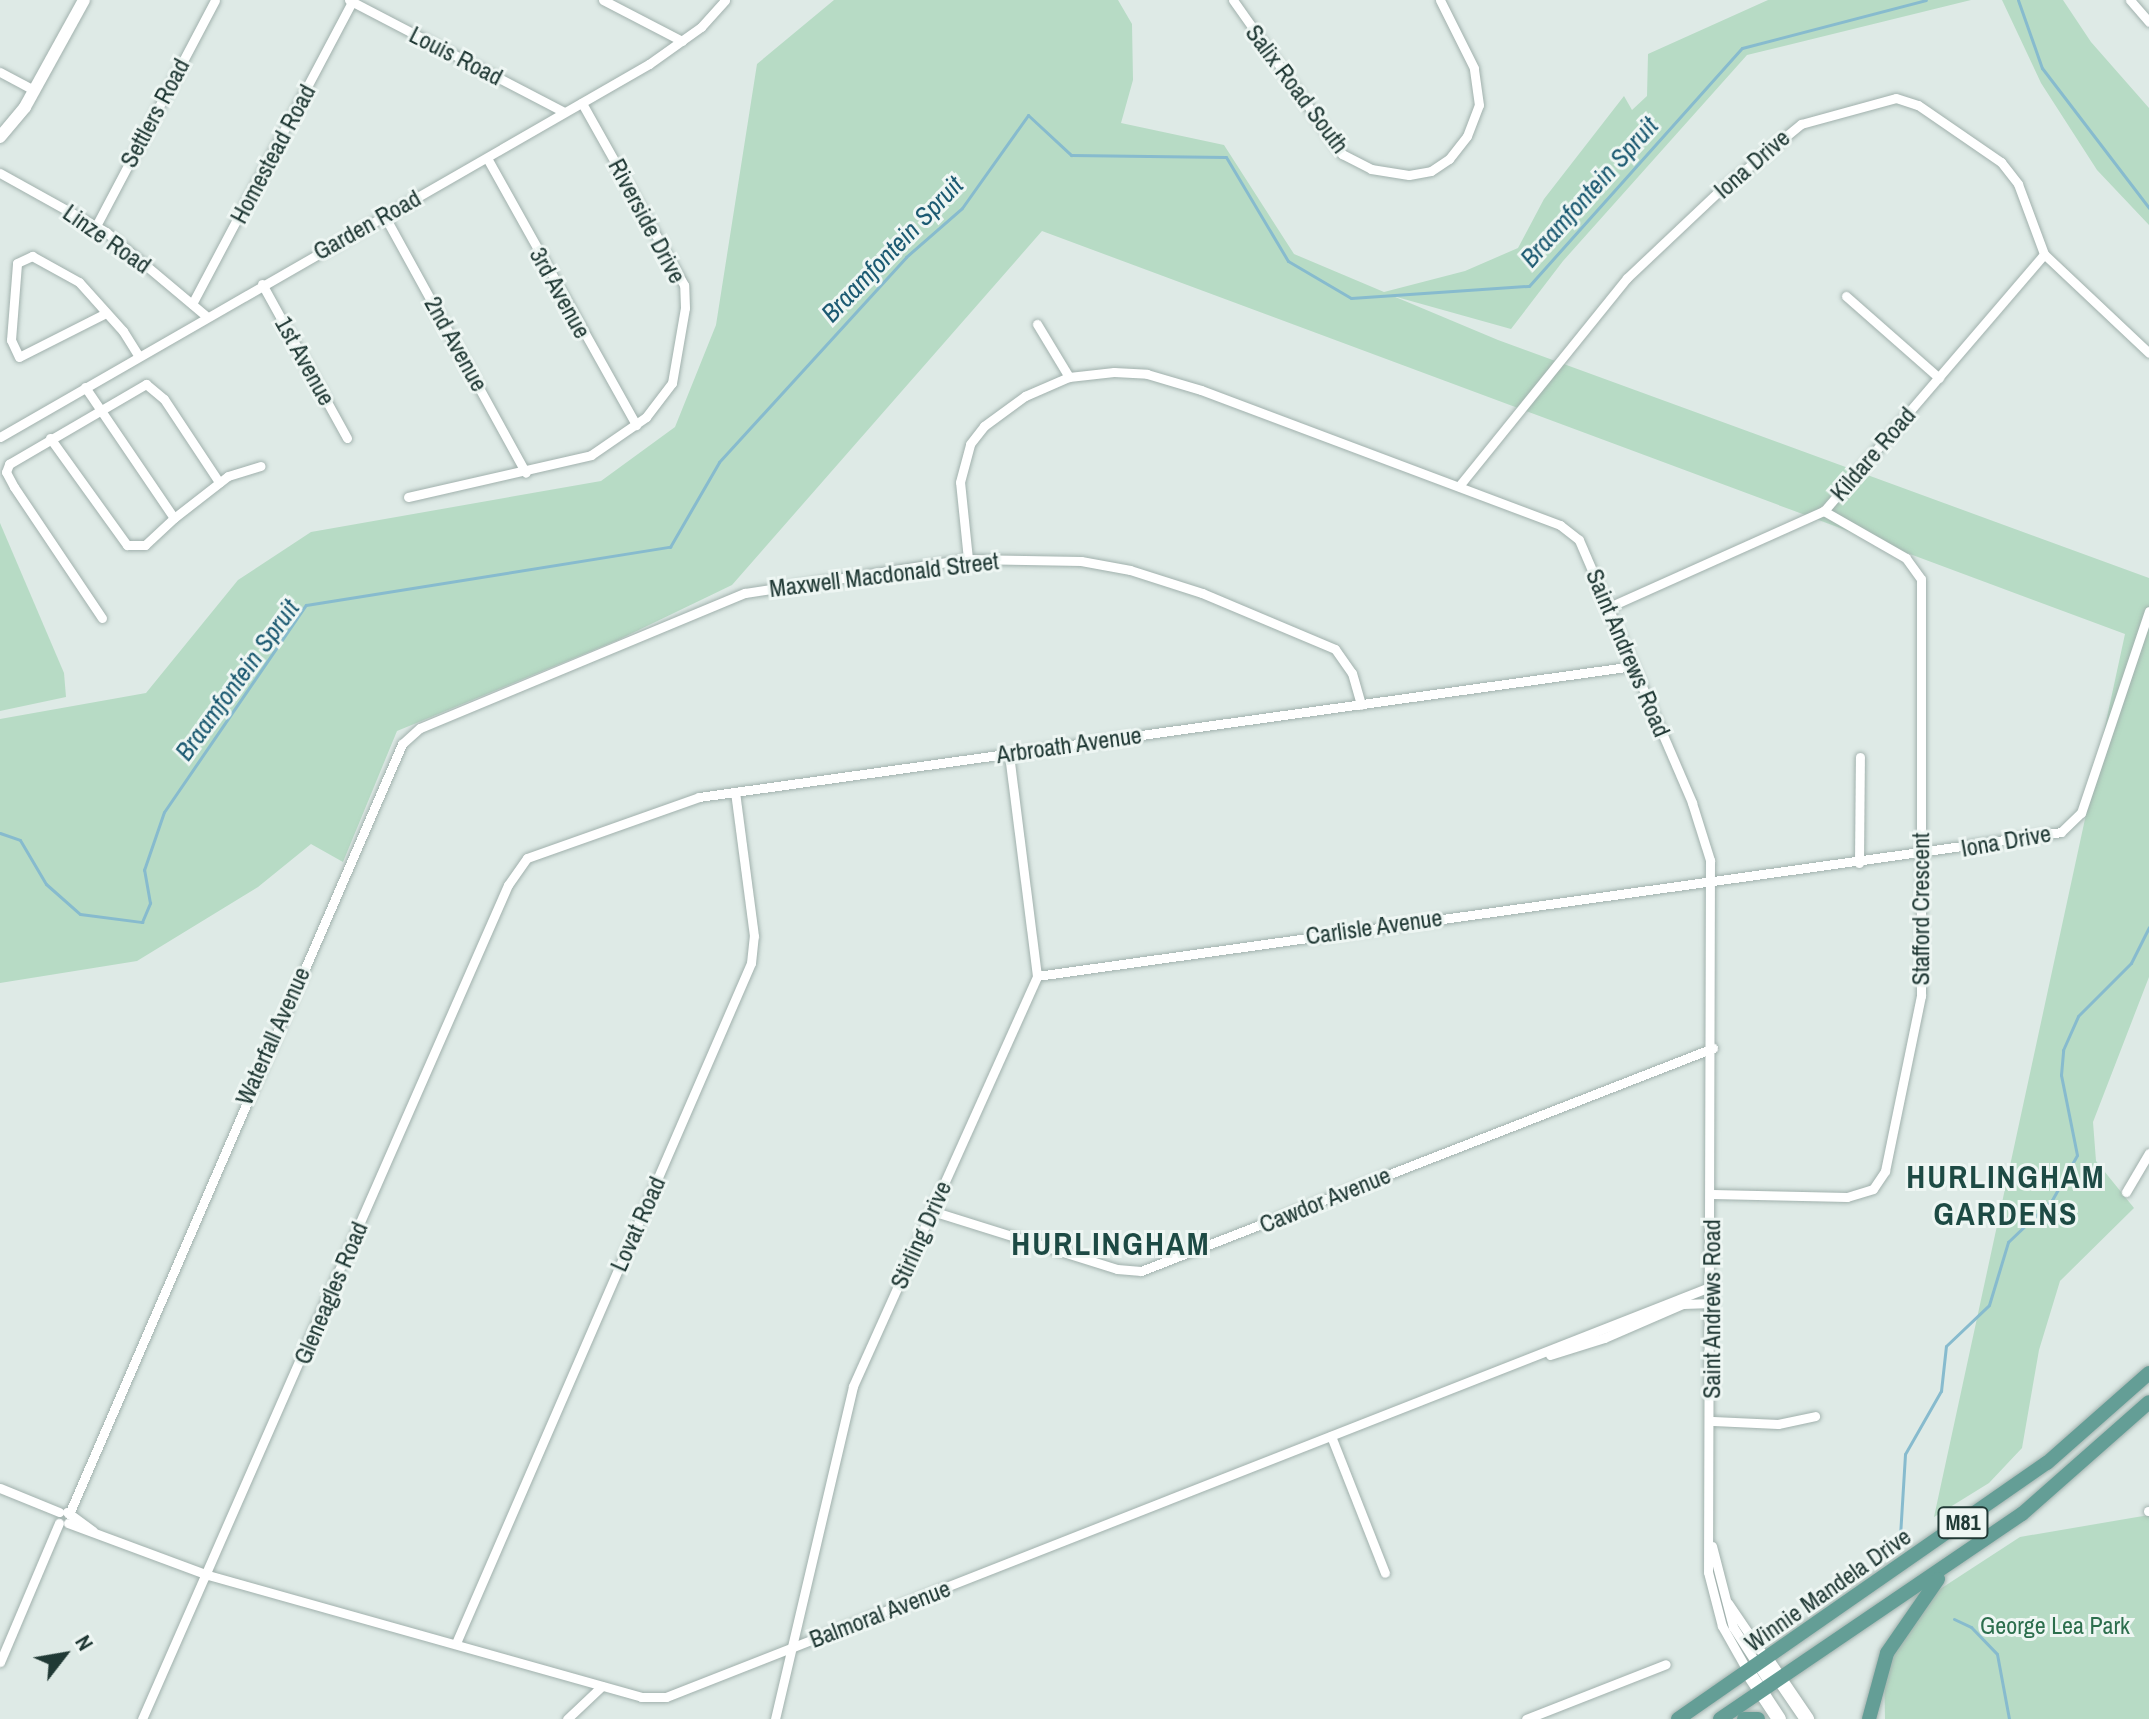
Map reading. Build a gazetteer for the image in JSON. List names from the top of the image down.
{
  "streets": {
    "main road": ["M81", "Winnie Mandela Drive"],
    "street": [
      "Louis Road",
      "Salix Road South",
      "Settlers Road",
      "Homestead Road",
      "Iona Drive",
      "Riverside Drive",
      "Garden Road",
      "Linze Road",
      "3rd Avenue",
      "2nd Avenue",
      "1st Avenue",
      "Kildare Road",
      "Maxwell Macdonald Street",
      "Saint Andrews Road",
      "Arbroath Avenue",
      "Stafford Crescent",
      "Carlisle Avenue",
      "Waterfall Avenue",
      "Cawdor Avenue",
      "Lovat Road",
      "Stirling Drive",
      "Gleneagles Road",
      "Balmoral Avenue"
    ]
  },
  "crossings": [
    ["Louis Road", "Homestead Road"],
    ["Louis Road", "Garden Road"],
    ["Settlers Road", "Linze Road"],
    ["Homestead Road", "Linze Road"],
    ["Iona Drive", "Kildare Road"],
    ["Iona Drive", "Saint Andrews Road"],
    ["Iona Drive", "Stafford Crescent"],
    ["Iona Drive", "Carlisle Avenue"],
    ["Riverside Drive", "Garden Road"],
    ["Riverside Drive", "3rd Avenue"],
    ["Riverside Drive", "2nd Avenue"],
    ["Garden Road", "Linze Road"],
    ["Garden Road", "3rd Avenue"],
    ["Garden Road", "2nd Avenue"],
    ["Garden Road", "1st Avenue"],
    ["Kildare Road", "Saint Andrews Road"],
    ["Kildare Road", "Stafford Crescent"],
    ["Maxwell Macdonald Street", "Saint Andrews Road"],
    ["Maxwell Macdonald Street", "Arbroath Avenue"],
    ["Maxwell Macdonald Street", "Waterfall Avenue"],
    ["Saint Andrews Road", "Arbroath Avenue"],
    ["Saint Andrews Road", "Stafford Crescent"],
    ["Saint Andrews Road", "Carlisle Avenue"],
    ["Saint Andrews Road", "Cawdor Avenue"],
    ["Saint Andrews Road", "Winnie Mandela Drive"],
    ["Saint Andrews Road", "Balmoral Avenue"],
    ["Arbroath Avenue", "Lovat Road"],
    ["Arbroath Avenue", "Gleneagles Road"],
    ["Carlisle Avenue", "Stirling Drive"],
    ["Waterfall Avenue", "Balmoral Avenue"],
    ["Cawdor Avenue", "Stirling Drive"],
    ["Lovat Road", "Balmoral Avenue"],
    ["Stirling Drive", "Balmoral Avenue"],
    ["Gleneagles Road", "Balmoral Avenue"]
  ],
  "districts": ["HURLINGHAM GARDENS", "HURLINGHAM"],
  "water": ["Braamfontein Spruit"],
  "parks": ["George Lea Park"],
  "north": "top right"
}
